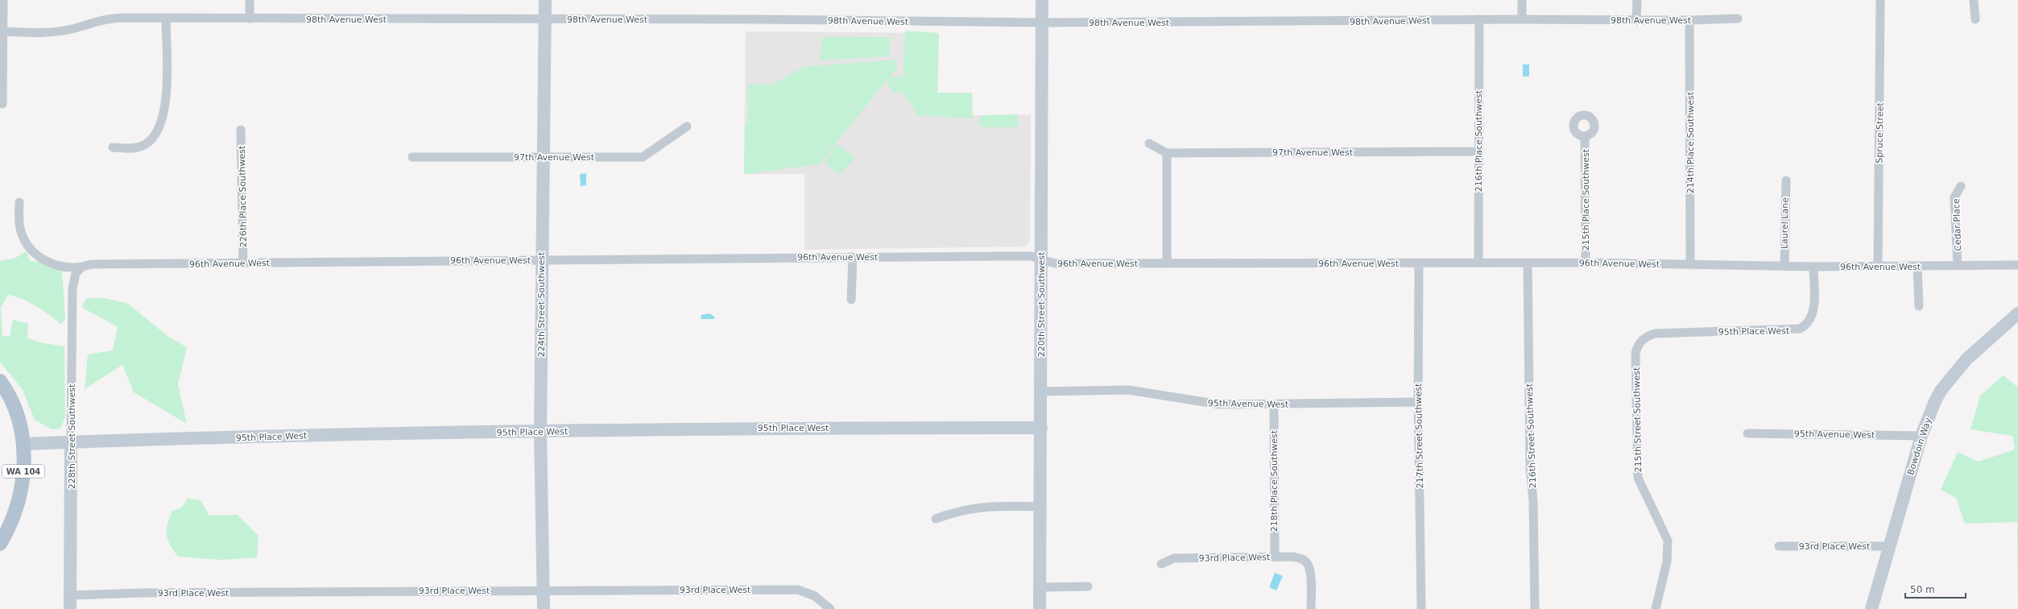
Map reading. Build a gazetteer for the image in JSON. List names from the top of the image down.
{
  "streets": {
    "main road": ["WA 104"],
    "street": [
      "98th Avenue West",
      "Spruce Street",
      "216th Place Southwest",
      "214th Place Southwest",
      "97th Avenue West",
      "226th Place Southwest",
      "215th Place Southwest",
      "Laurel Lane",
      "Cedar Place",
      "96th Avenue West",
      "224th Street Southwest",
      "220th Street Southwest",
      "95th Place West",
      "95th Avenue West",
      "215th Street Southwest",
      "217th Street Southwest",
      "216th Street Southwest",
      "228th Street Southwest",
      "Bowdoin Way",
      "218th Place Southwest",
      "93rd Place West"
    ]
  },
  "crossings": [
    ["98th Avenue West", "216th Place Southwest"],
    ["98th Avenue West", "214th Place Southwest"],
    ["98th Avenue West", "224th Street Southwest"],
    ["98th Avenue West", "220th Street Southwest"],
    ["Spruce Street", "96th Avenue West"],
    ["216th Place Southwest", "97th Avenue West"],
    ["216th Place Southwest", "96th Avenue West"],
    ["214th Place Southwest", "96th Avenue West"],
    ["97th Avenue West", "224th Street Southwest"],
    ["226th Place Southwest", "96th Avenue West"],
    ["215th Place Southwest", "96th Avenue West"],
    ["Laurel Lane", "96th Avenue West"],
    ["Cedar Place", "96th Avenue West"],
    ["96th Avenue West", "224th Street Southwest"],
    ["96th Avenue West", "220th Street Southwest"],
    ["96th Avenue West", "95th Place West"],
    ["96th Avenue West", "217th Street Southwest"],
    ["96th Avenue West", "216th Street Southwest"],
    ["96th Avenue West", "228th Street Southwest"],
    ["224th Street Southwest", "95th Place West"],
    ["224th Street Southwest", "93rd Place West"],
    ["220th Street Southwest", "95th Place West"],
    ["220th Street Southwest", "95th Avenue West"],
    ["95th Place West", "215th Street Southwest"],
    ["95th Place West", "228th Street Southwest"],
    ["95th Place West", "WA 104"],
    ["95th Avenue West", "217th Street Southwest"],
    ["95th Avenue West", "Bowdoin Way"],
    ["95th Avenue West", "218th Place Southwest"],
    ["228th Street Southwest", "93rd Place West"],
    ["Bowdoin Way", "93rd Place West"],
    ["218th Place Southwest", "93rd Place West"]
  ],
  "scale_bar": "50 m"
}
